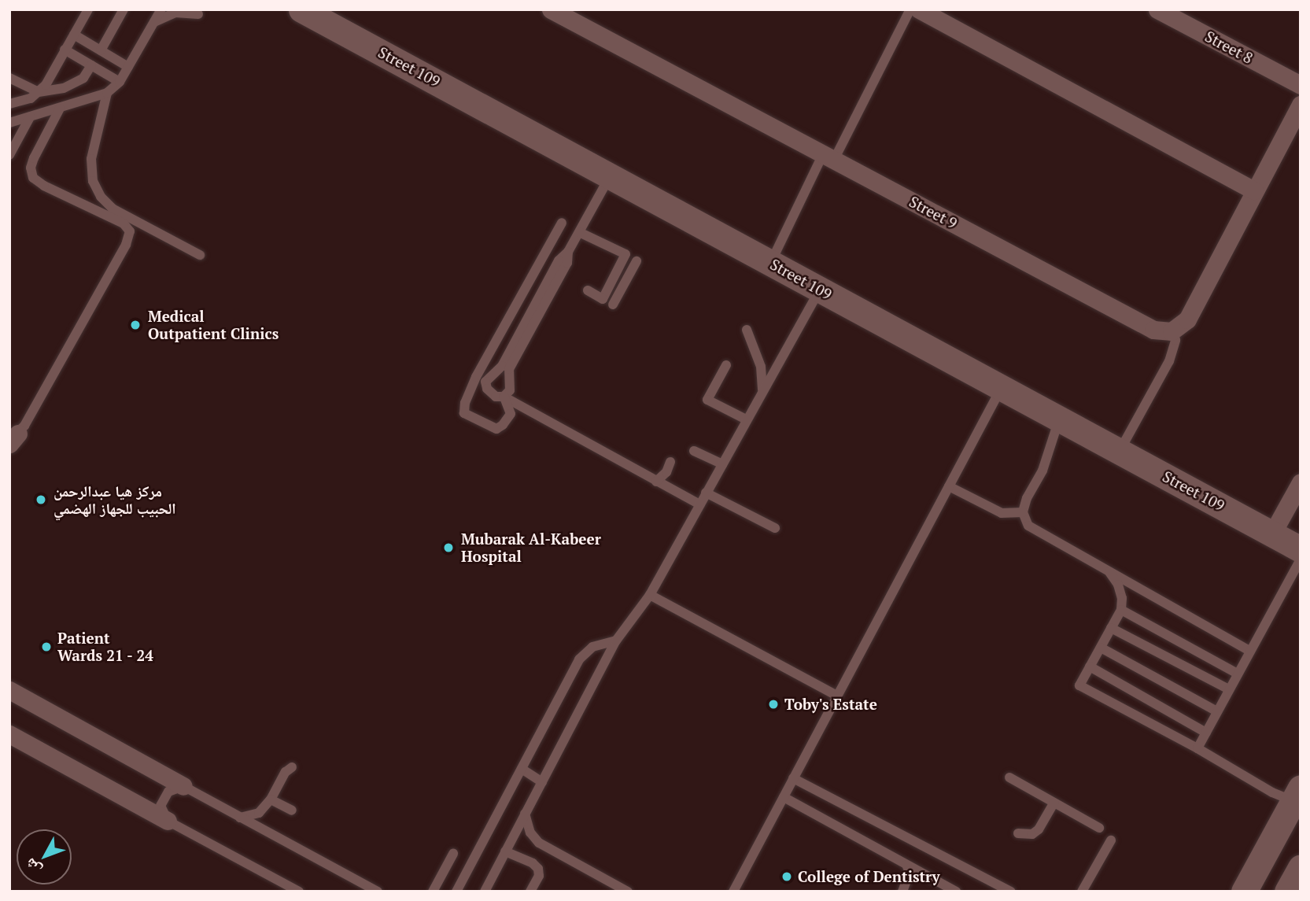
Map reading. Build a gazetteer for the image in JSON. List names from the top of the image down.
{
  "streets": {
    "street": ["Street 8", "Street 109", "Street 9"]
  },
  "places": [
    "Medical Outpatient Clinics",
    "مركز هيا عبدالرحمن الحبيب للجهاز الهضمي",
    "Mubarak Al-Kabeer Hospital",
    "Patient Wards 21 - 24",
    "Toby's Estate",
    "College of Dentistry"
  ],
  "north": "bottom left"
}
